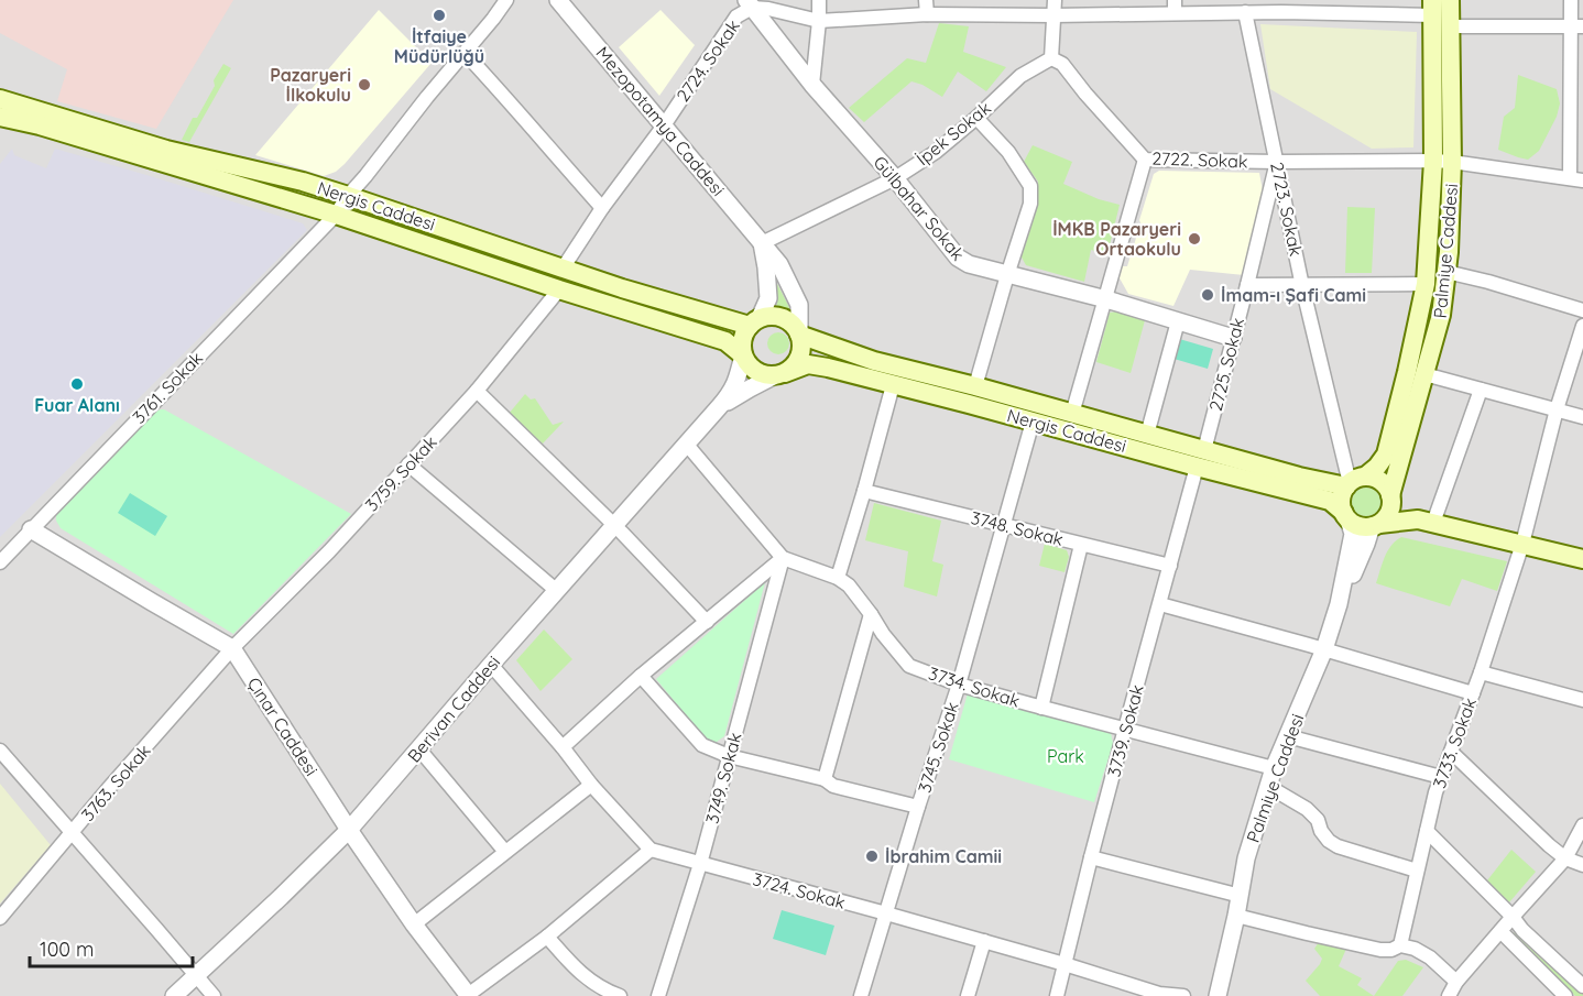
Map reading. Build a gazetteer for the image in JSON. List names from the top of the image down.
{
  "streets": {
    "main road": ["Nergis Caddesi", "Palmiye Caddesi"],
    "street": [
      "2724. Sokak",
      "Mezopotamya Caddesi",
      "İpek Sokak",
      "2722. Sokak",
      "Gülbahar Sokak",
      "2723. Sokak",
      "2725. Sokak",
      "3761. Sokak",
      "3759. Sokak",
      "3748. Sokak",
      "3734. Sokak",
      "Berivan Caddesi",
      "Çınar Caddesi",
      "3739. Sokak",
      "3733. Sokak",
      "3745. Sokak",
      "3749. Sokak",
      "3763. Sokak",
      "3724. Sokak"
    ]
  },
  "crossings": [
    ["2724. Sokak", "Mezopotamya Caddesi"],
    ["2724. Sokak", "Nergis Caddesi"],
    ["2724. Sokak", "Gülbahar Sokak"],
    ["2724. Sokak", "2723. Sokak"],
    ["2724. Sokak", "Palmiye Caddesi"],
    ["Mezopotamya Caddesi", "İpek Sokak"],
    ["Mezopotamya Caddesi", "Nergis Caddesi"],
    ["İpek Sokak", "2722. Sokak"],
    ["İpek Sokak", "Gülbahar Sokak"],
    ["2722. Sokak", "2723. Sokak"],
    ["2722. Sokak", "Palmiye Caddesi"],
    ["2722. Sokak", "2725. Sokak"],
    ["Nergis Caddesi", "2723. Sokak"],
    ["Nergis Caddesi", "Palmiye Caddesi"],
    ["Nergis Caddesi", "2725. Sokak"],
    ["Nergis Caddesi", "3761. Sokak"],
    ["Nergis Caddesi", "3759. Sokak"],
    ["Nergis Caddesi", "3739. Sokak"],
    ["Nergis Caddesi", "3745. Sokak"],
    ["Gülbahar Sokak", "2725. Sokak"],
    ["2723. Sokak", "Palmiye Caddesi"],
    ["2723. Sokak", "2725. Sokak"],
    ["Palmiye Caddesi", "3734. Sokak"],
    ["2725. Sokak", "3739. Sokak"],
    ["3761. Sokak", "Çınar Caddesi"],
    ["3759. Sokak", "Çınar Caddesi"],
    ["3759. Sokak", "3763. Sokak"],
    ["3748. Sokak", "3739. Sokak"],
    ["3748. Sokak", "3745. Sokak"],
    ["3734. Sokak", "3739. Sokak"],
    ["3734. Sokak", "3745. Sokak"],
    ["3734. Sokak", "3749. Sokak"],
    ["Berivan Caddesi", "Çınar Caddesi"],
    ["Çınar Caddesi", "3763. Sokak"],
    ["3739. Sokak", "3724. Sokak"],
    ["3745. Sokak", "3724. Sokak"],
    ["3749. Sokak", "3724. Sokak"]
  ],
  "parks": ["Park"],
  "places": [
    "İtfaiye Müdürlüğü",
    "Pazaryeri İlkokulu",
    "İMKB Pazaryeri Ortaokulu",
    "İmam-ı Şafi Cami",
    "Fuar Alanı",
    "İbrahim Camii"
  ],
  "scale_bar": "100 m"
}
